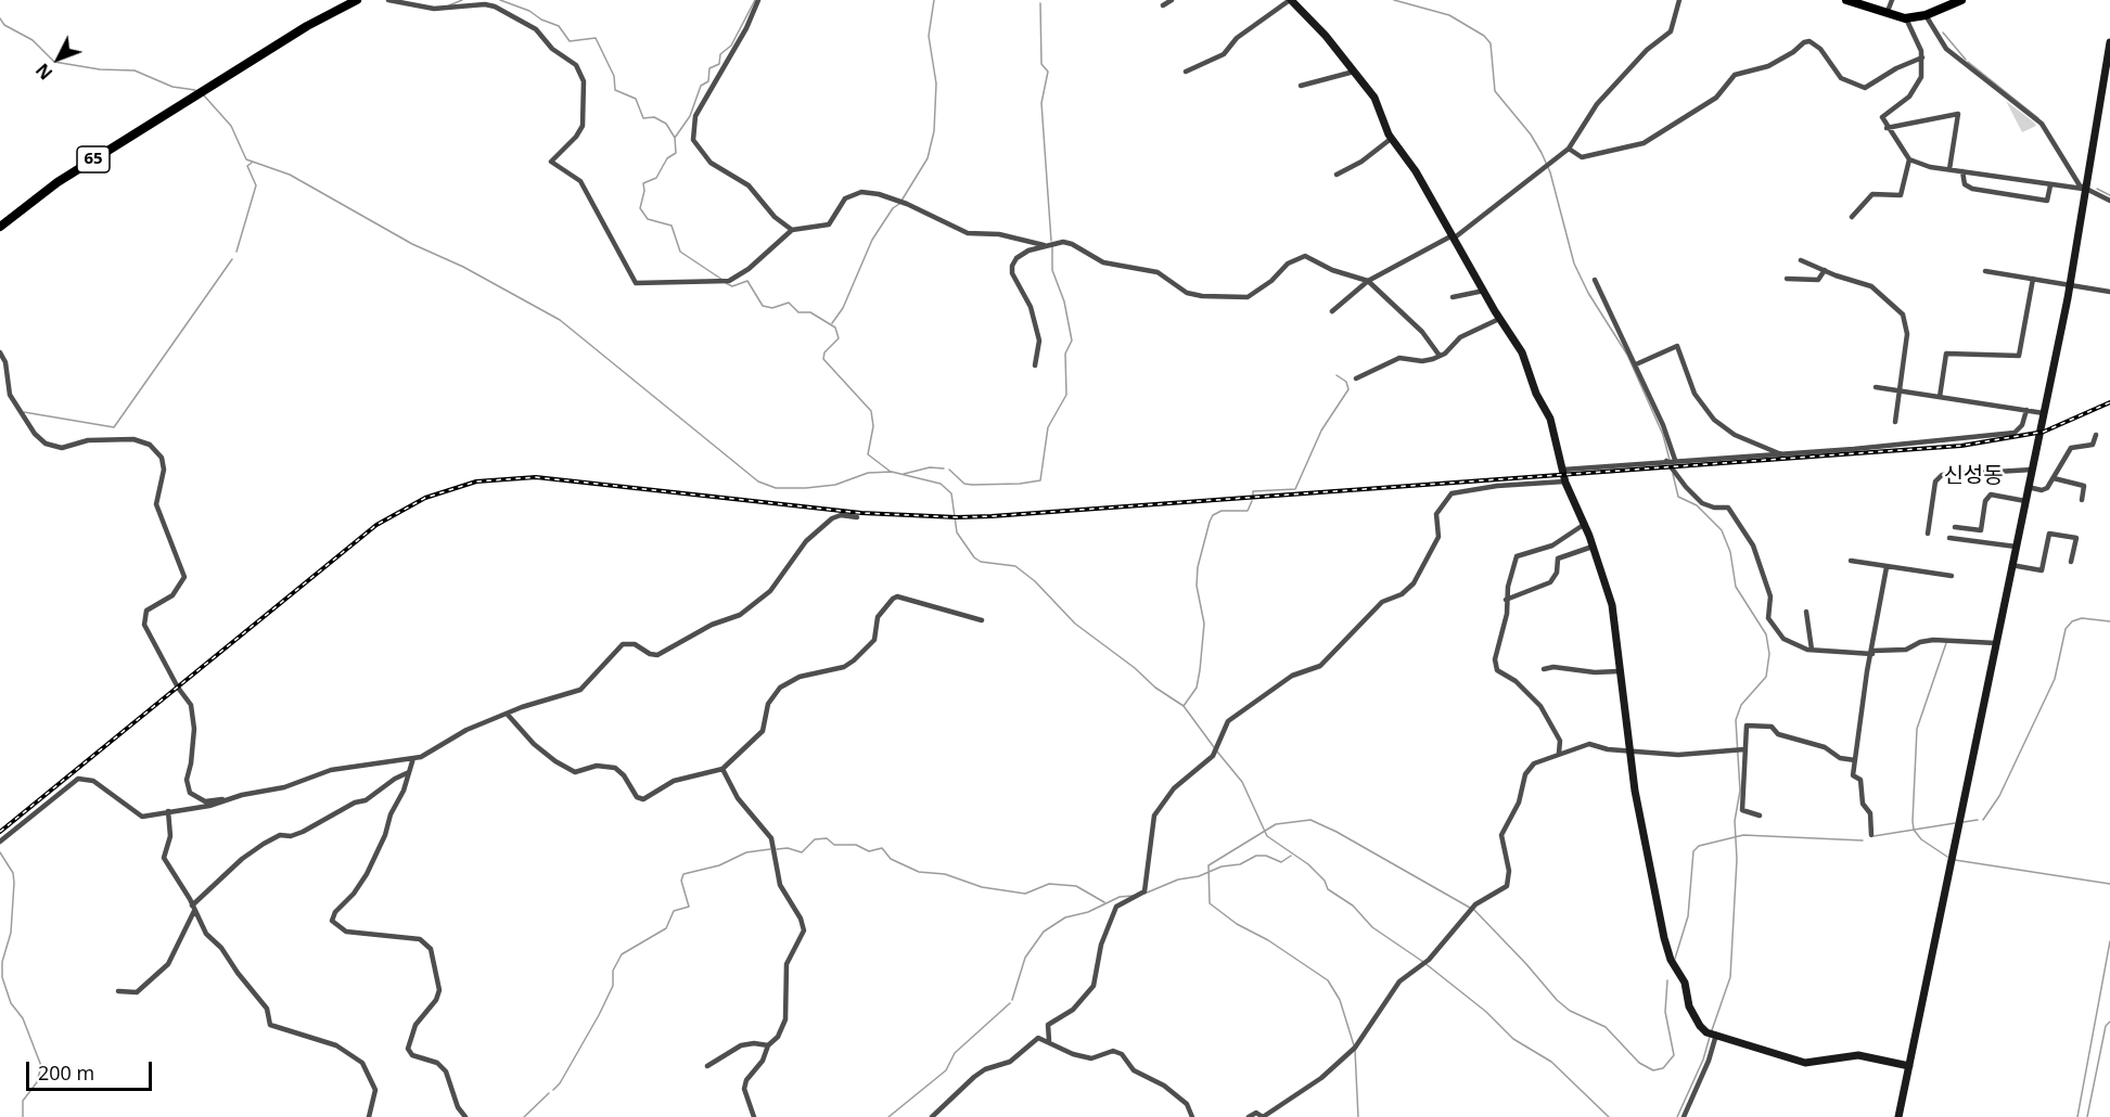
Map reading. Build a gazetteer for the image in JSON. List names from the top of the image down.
{
  "streets": {
    "main road": ["65"]
  },
  "districts": ["신성동"],
  "scale_bar": "200 m",
  "north": "bottom left"
}
